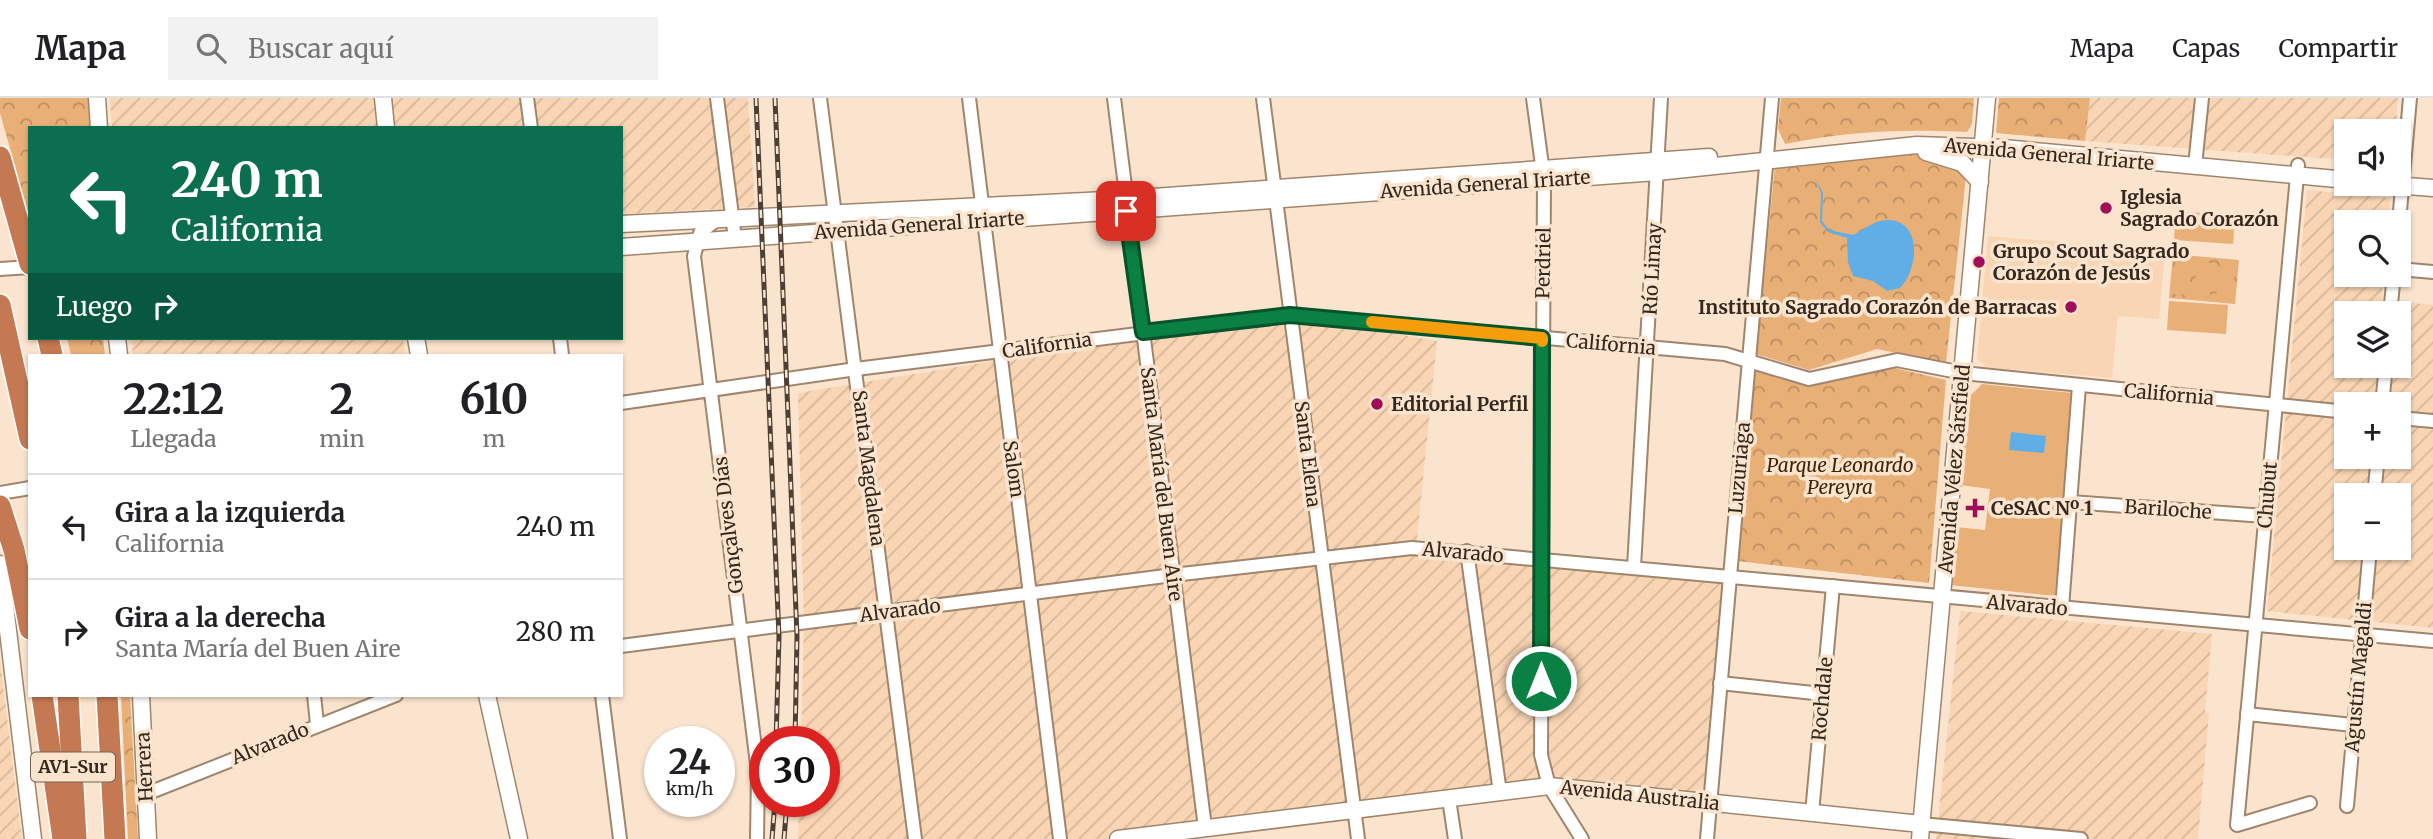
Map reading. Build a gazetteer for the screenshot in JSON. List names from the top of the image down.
{
  "streets": {
    "highway": ["AV1-Sur"],
    "main road": [
      "Avenida General Iriarte",
      "Avenida Vélez Sársfield",
      "Herrera",
      "Avenida Australia"
    ],
    "street": [
      "Perdriel",
      "Río Limay",
      "California",
      "Santa Elena",
      "Santa Magdalena",
      "Luzuriaga",
      "Salom",
      "Santa María del Buen Aire",
      "Chubut",
      "Bariloche",
      "Gonçalves Días",
      "Alvarado",
      "Agustín Magaldi",
      "Rochdale"
    ]
  },
  "crossings": [
    ["Avenida General Iriarte", "Perdriel"],
    ["Avenida General Iriarte", "Río Limay"],
    ["Avenida General Iriarte", "Santa Elena"],
    ["Avenida General Iriarte", "Santa Magdalena"],
    ["Avenida General Iriarte", "Luzuriaga"],
    ["Avenida General Iriarte", "Salom"],
    ["Avenida General Iriarte", "Avenida Vélez Sársfield"],
    ["Avenida General Iriarte", "Santa María del Buen Aire"],
    ["Avenida General Iriarte", "Chubut"],
    ["Avenida General Iriarte", "Gonçalves Días"],
    ["Perdriel", "California"],
    ["Perdriel", "Alvarado"],
    ["Perdriel", "Avenida Australia"],
    ["Río Limay", "California"],
    ["Río Limay", "Alvarado"],
    ["California", "Santa Elena"],
    ["California", "Santa Magdalena"],
    ["California", "Luzuriaga"],
    ["California", "Salom"],
    ["California", "Avenida Vélez Sársfield"],
    ["California", "Santa María del Buen Aire"],
    ["California", "Chubut"],
    ["California", "Gonçalves Días"],
    ["Santa Elena", "Alvarado"],
    ["Santa Elena", "Avenida Australia"],
    ["Santa Magdalena", "Alvarado"],
    ["Luzuriaga", "Alvarado"],
    ["Luzuriaga", "Avenida Australia"],
    ["Salom", "Alvarado"],
    ["Avenida Vélez Sársfield", "Alvarado"],
    ["Avenida Vélez Sársfield", "Avenida Australia"],
    ["Santa María del Buen Aire", "Alvarado"],
    ["Santa María del Buen Aire", "Avenida Australia"],
    ["Chubut", "Bariloche"],
    ["Chubut", "Alvarado"],
    ["Gonçalves Días", "Alvarado"],
    ["Alvarado", "Agustín Magaldi"],
    ["Alvarado", "Rochdale"],
    ["Alvarado", "Herrera"],
    ["Rochdale", "Avenida Australia"]
  ],
  "parks": ["Parque Leonardo Pereyra"],
  "places": {
    "other": [
      "Iglesia Sagrado Corazón",
      "Grupo Scout Sagrado Corazón de Jesús",
      "Instituto Sagrado Corazón de Barracas",
      "Editorial Perfil"
    ],
    "health": ["CeSAC Nº 1"]
  },
  "page": {
    "header": "Mapa",
    "search": "Buscar aquí",
    "nav": ["Mapa", "Capas", "Compartir"],
    "map_buttons": ["+", "−"],
    "turn": ["240 m", "California"],
    "then": "Luego",
    "eta": [
      "22:12",
      "Llegada",
      "2",
      "min",
      "610",
      "m"
    ],
    "list": [
      {
        "name": "Gira a la izquierda",
        "note": "California",
        "value": "240 m"
      },
      {
        "name": "Gira a la derecha",
        "note": "Santa María del Buen Aire",
        "value": "280 m"
      }
    ],
    "speed": "24 km/h",
    "limit": "30"
  }
}
